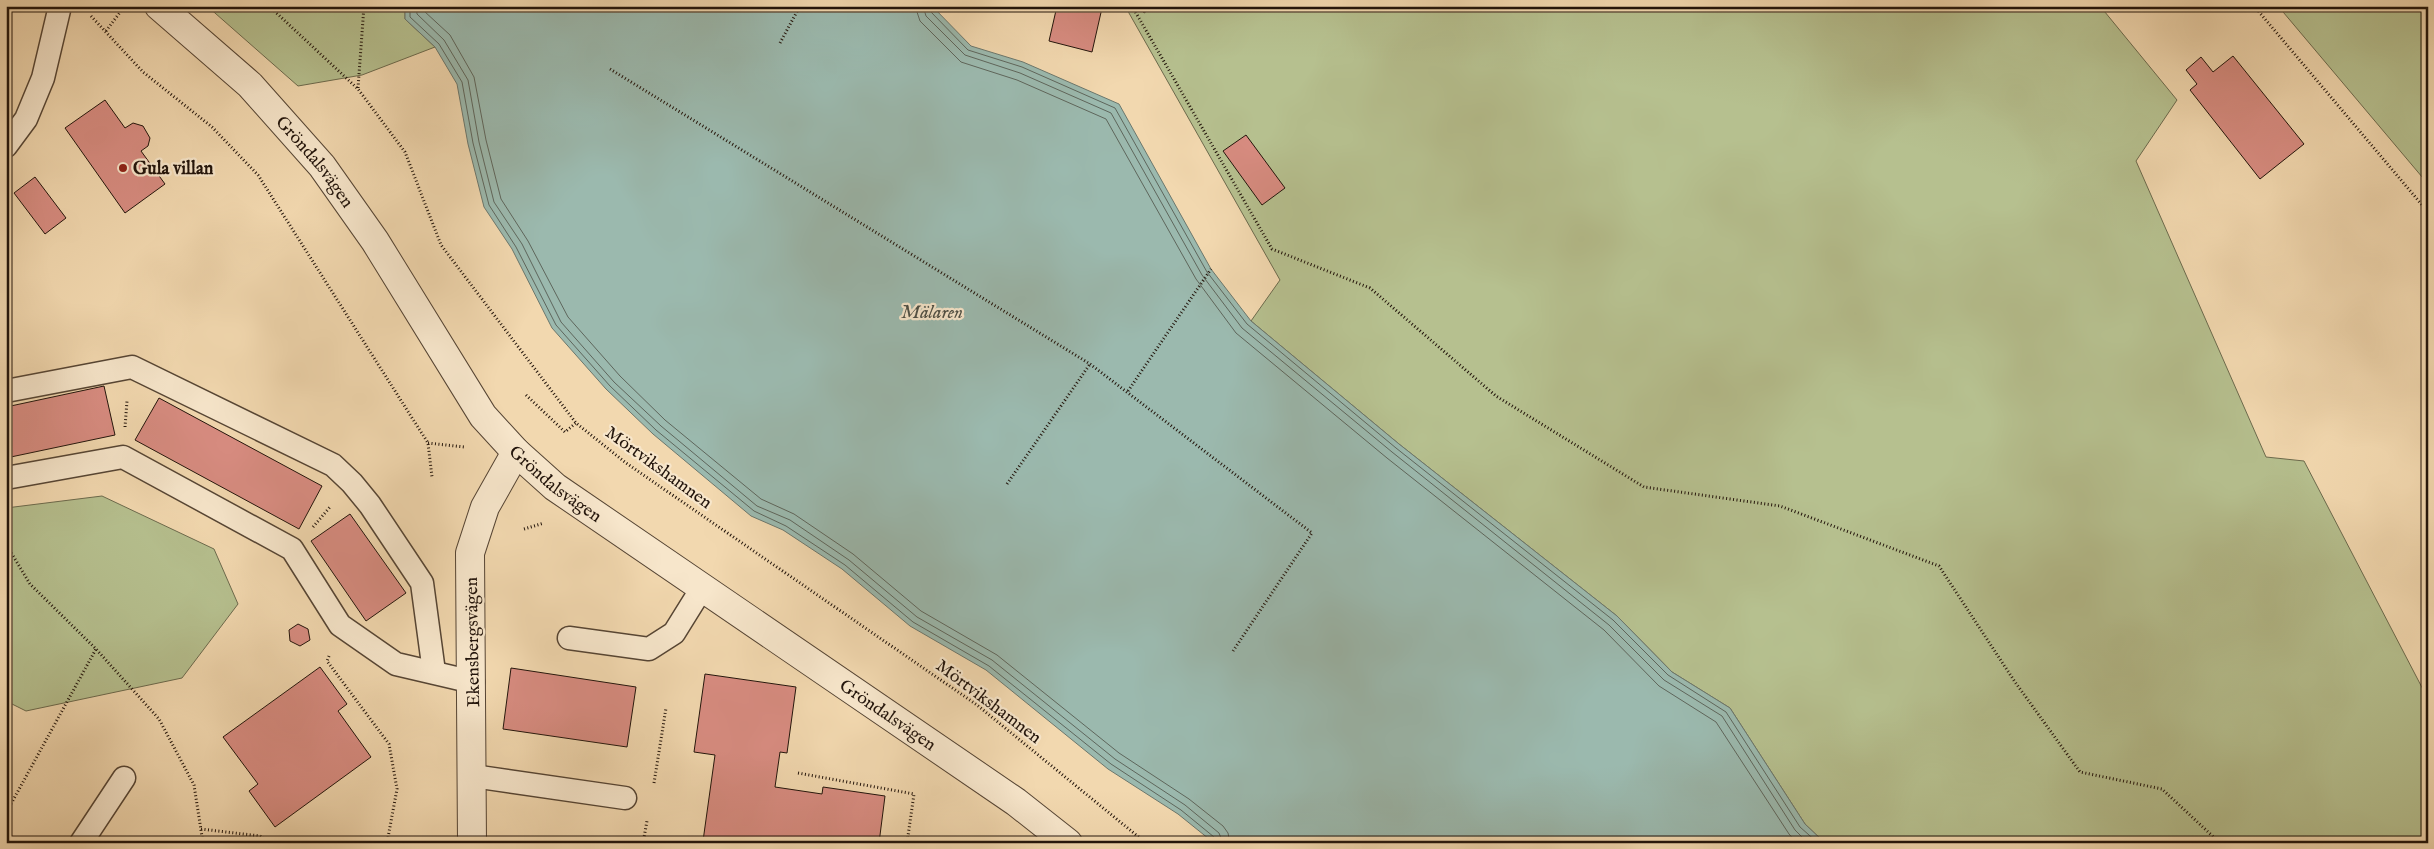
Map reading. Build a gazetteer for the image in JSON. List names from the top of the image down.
{
  "streets": {
    "street": ["Gröndalsvägen", "Ekensbergsvägen"],
    "path": ["Mörtvikshamnen"]
  },
  "crossings": [
    ["Gröndalsvägen", "Ekensbergsvägen"]
  ],
  "water": ["Mälaren"],
  "places": ["Gula villan"]
}
